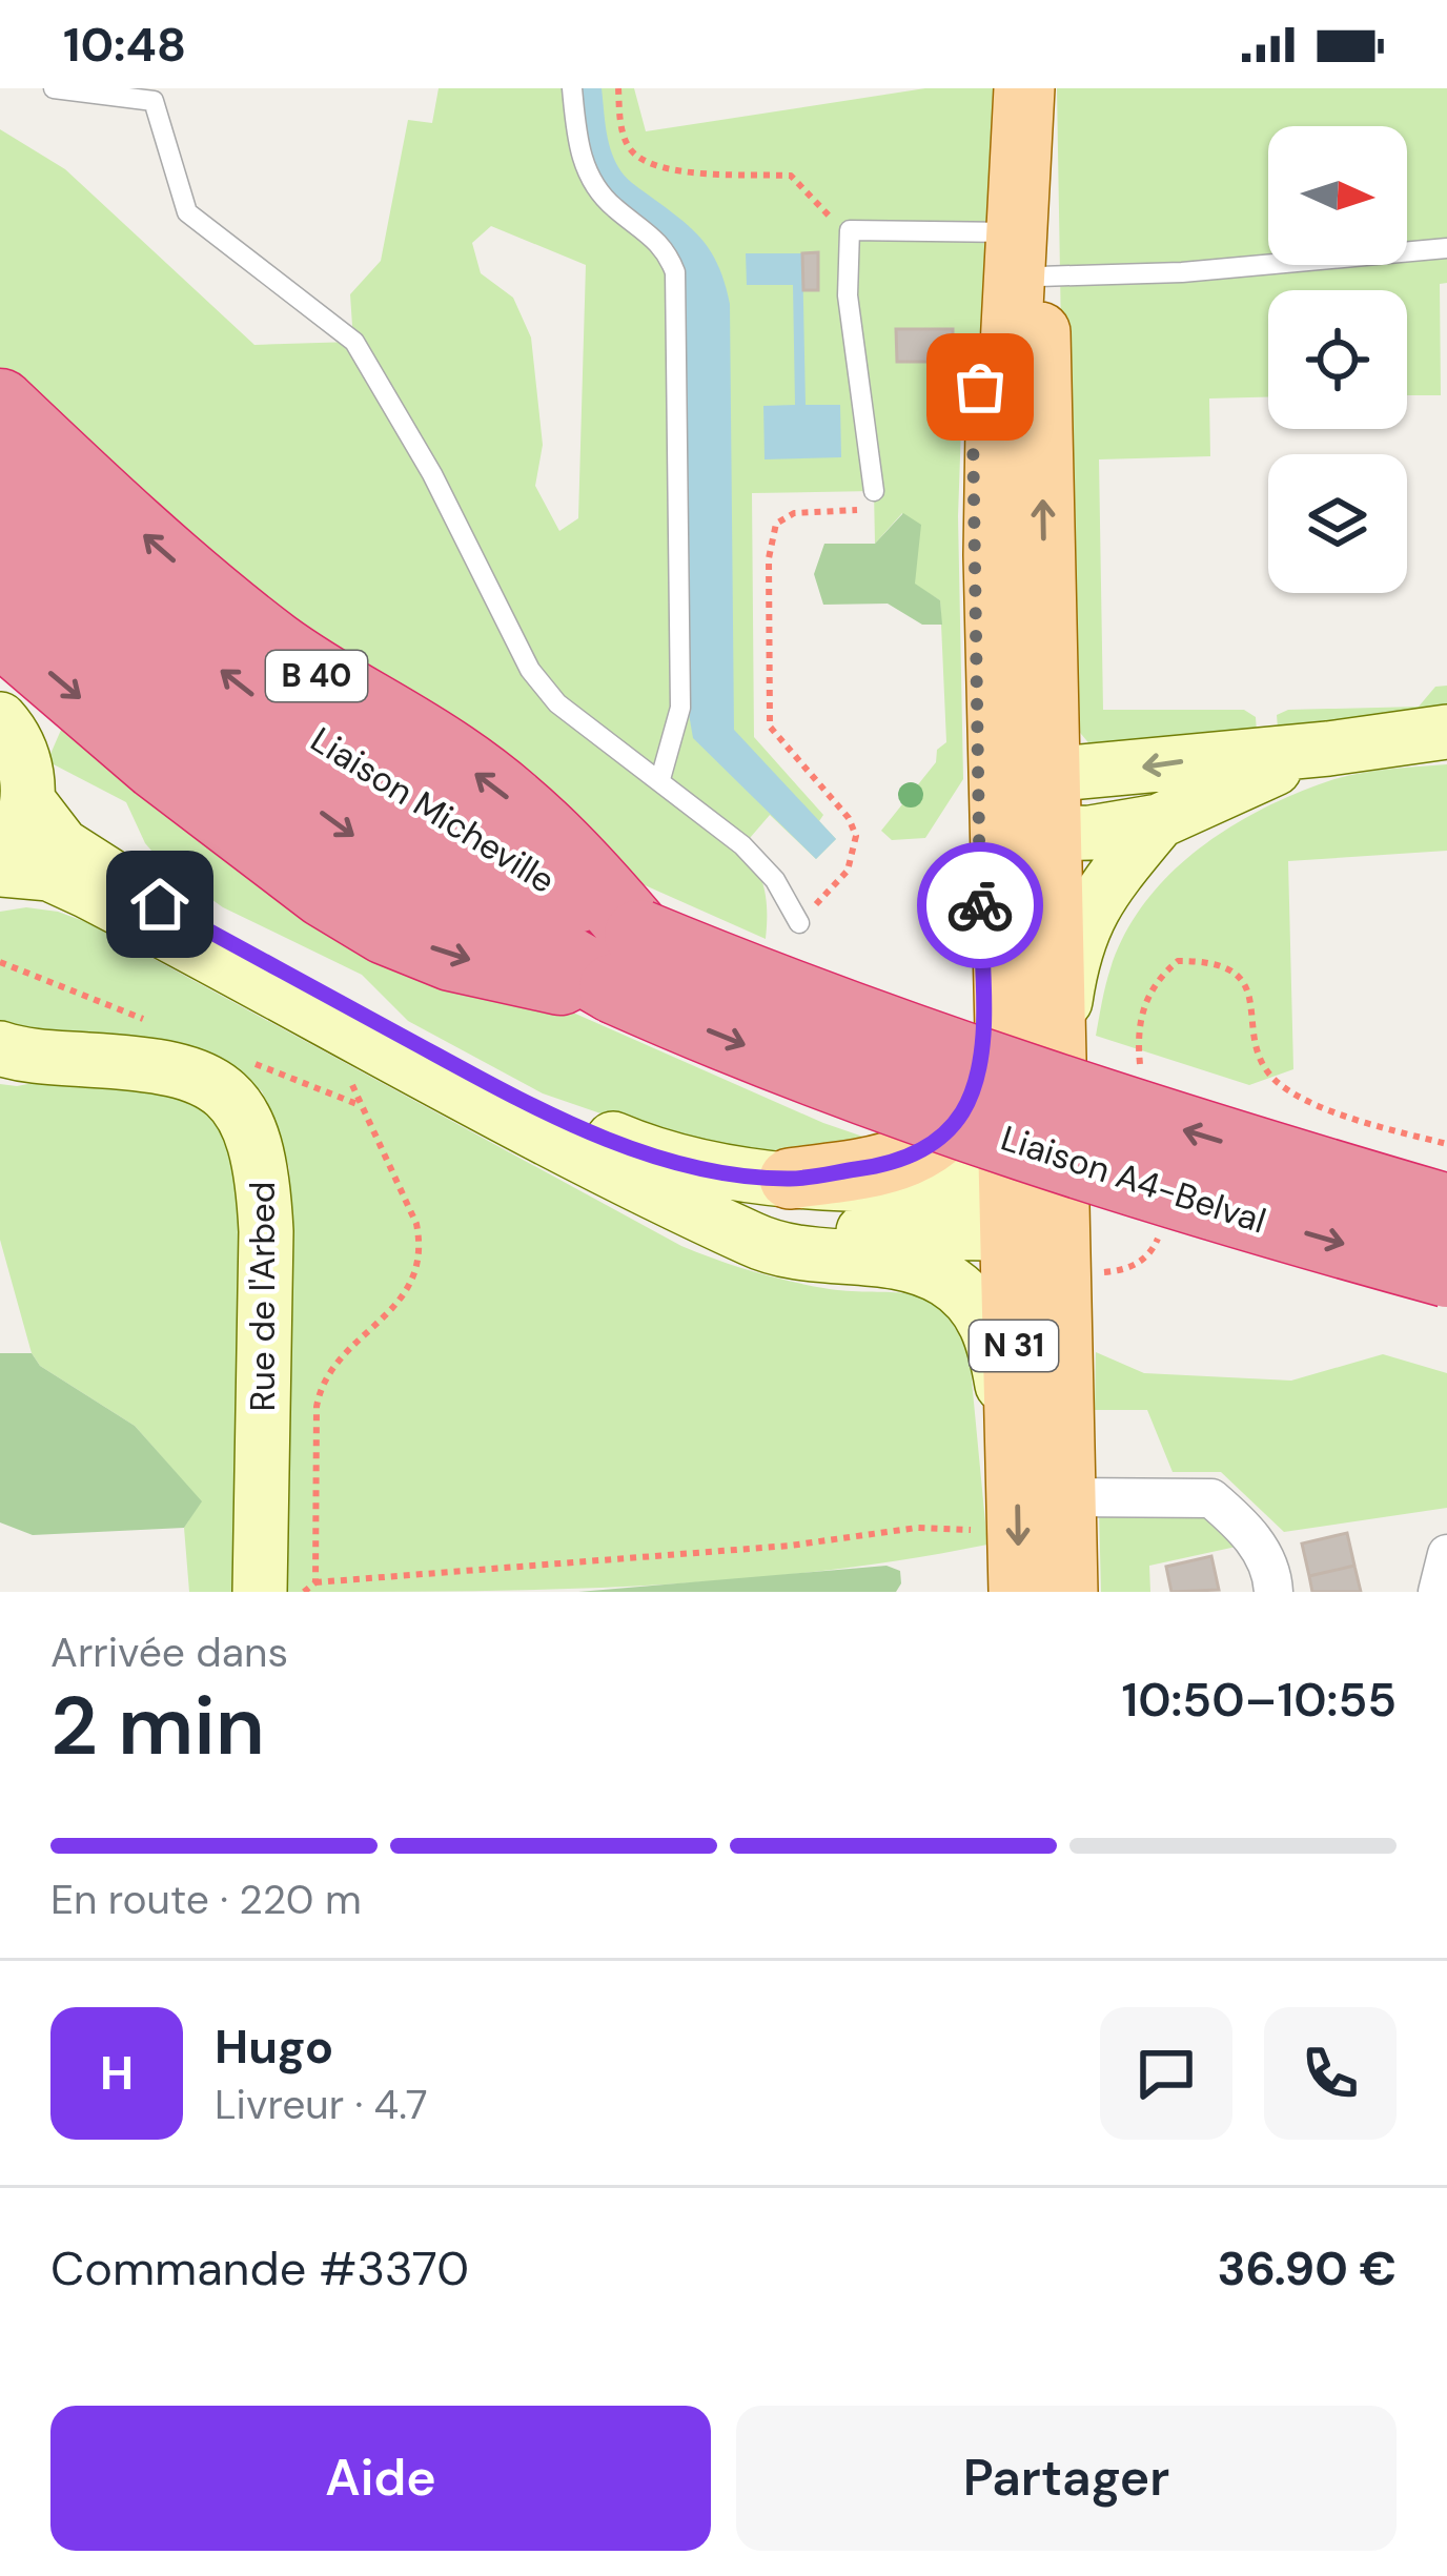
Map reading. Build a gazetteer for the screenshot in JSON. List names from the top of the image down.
{
  "streets": {
    "highway": ["B 40", "Liaison Micheville", "Liaison A4-Belval"],
    "main road": ["Rue de l'Arbed", "N 31"]
  },
  "crossings": [
    ["B 40", "Liaison Micheville"],
    ["B 40", "Liaison A4-Belval"],
    ["Liaison Micheville", "Liaison A4-Belval"]
  ],
  "north": "right",
  "page": {
    "status": "10:48",
    "heading": ["2 min", "Arrivée dans", "10:50–10:55"],
    "panel": [
      "Hugo",
      "Livreur · 4.7",
      "Commande #3370",
      "36.90 €"
    ],
    "bar": "En route · 220 m",
    "round": "H",
    "buttons": ["Aide", "Partager"]
  }
}
